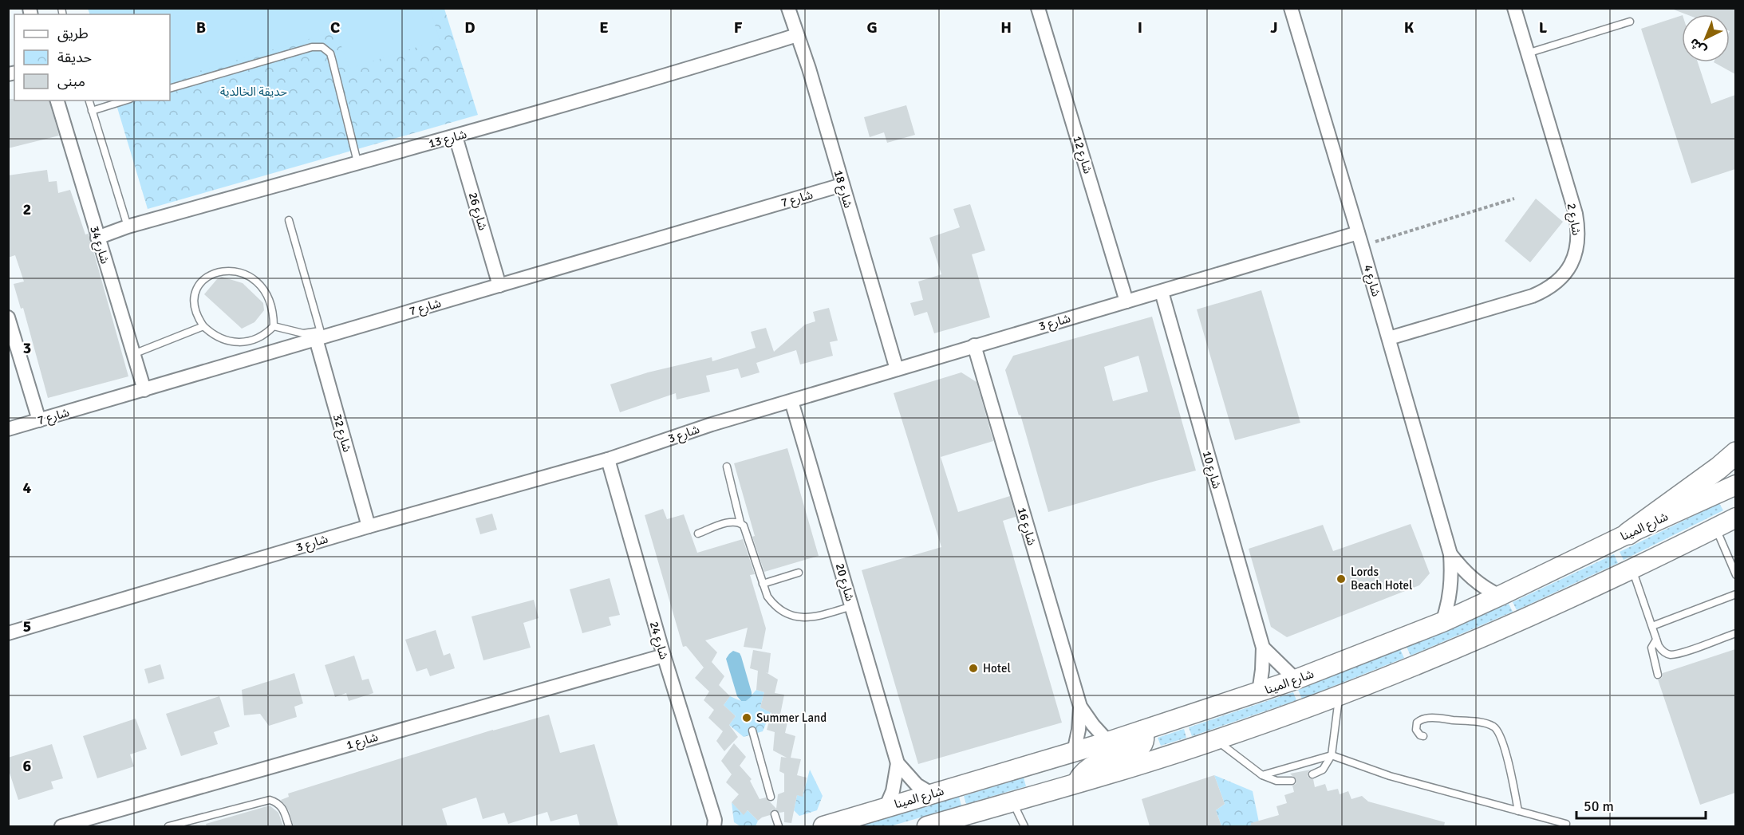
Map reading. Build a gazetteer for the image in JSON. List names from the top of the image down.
{
  "streets": {
    "main road": ["شارع المينا"],
    "street": [
      "شارع 13",
      "شارع 12",
      "شارع 18",
      "شارع 7",
      "شارع 26",
      "شارع 2",
      "شارع 34",
      "شارع 4",
      "شارع 3",
      "شارع 32",
      "شارع 10",
      "شارع 16",
      "شارع 20",
      "شارع 24",
      "شارع 1"
    ]
  },
  "crossings": [
    ["شارع 13", "شارع 18"],
    ["شارع 13", "شارع 26"],
    ["شارع 13", "شارع 34"],
    ["شارع 12", "شارع 3"],
    ["شارع 18", "شارع 7"],
    ["شارع 18", "شارع 3"],
    ["شارع 7", "شارع 26"],
    ["شارع 7", "شارع 34"],
    ["شارع 7", "شارع 32"],
    ["شارع 2", "شارع 4"],
    ["شارع 4", "شارع 3"],
    ["شارع 4", "شارع المينا"],
    ["شارع 3", "شارع 32"],
    ["شارع 3", "شارع 10"],
    ["شارع 3", "شارع 16"],
    ["شارع 3", "شارع 20"],
    ["شارع 3", "شارع 24"],
    ["شارع 10", "شارع المينا"],
    ["شارع 16", "شارع المينا"],
    ["شارع المينا", "شارع 20"],
    ["شارع 24", "شارع 1"]
  ],
  "parks": ["حديقة الخالدية"],
  "places": ["Lords Beach Hotel", "Hotel", "Summer Land"],
  "legend": ["طريق", "حديقة", "مبنى"],
  "scale_bar": "50 m",
  "north": "bottom left",
  "grid": {
    "columns": [
      "B",
      "C",
      "D",
      "E",
      "F",
      "G",
      "H",
      "I",
      "J",
      "K",
      "L"
    ],
    "rows": [
      "2",
      "3",
      "4",
      "5",
      "6"
    ]
  }
}
